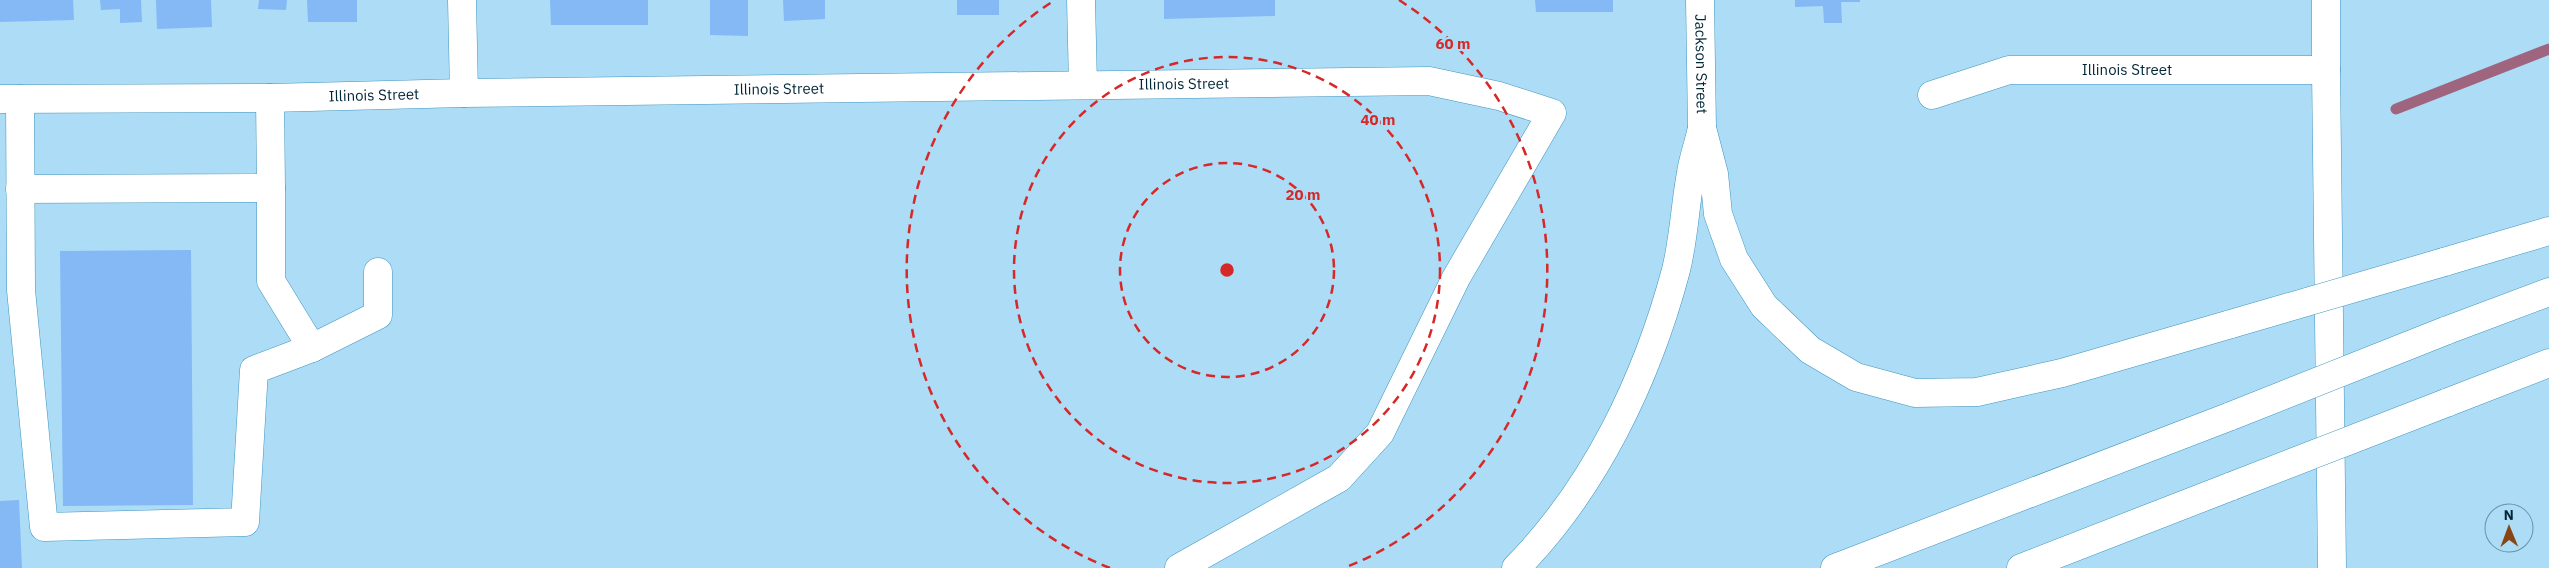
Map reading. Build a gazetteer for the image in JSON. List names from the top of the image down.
{
  "streets": {
    "main road": ["Jackson Street", "Illinois Street"]
  },
  "north": "top",
  "rings": ["60 m", "40 m", "20 m"]
}
